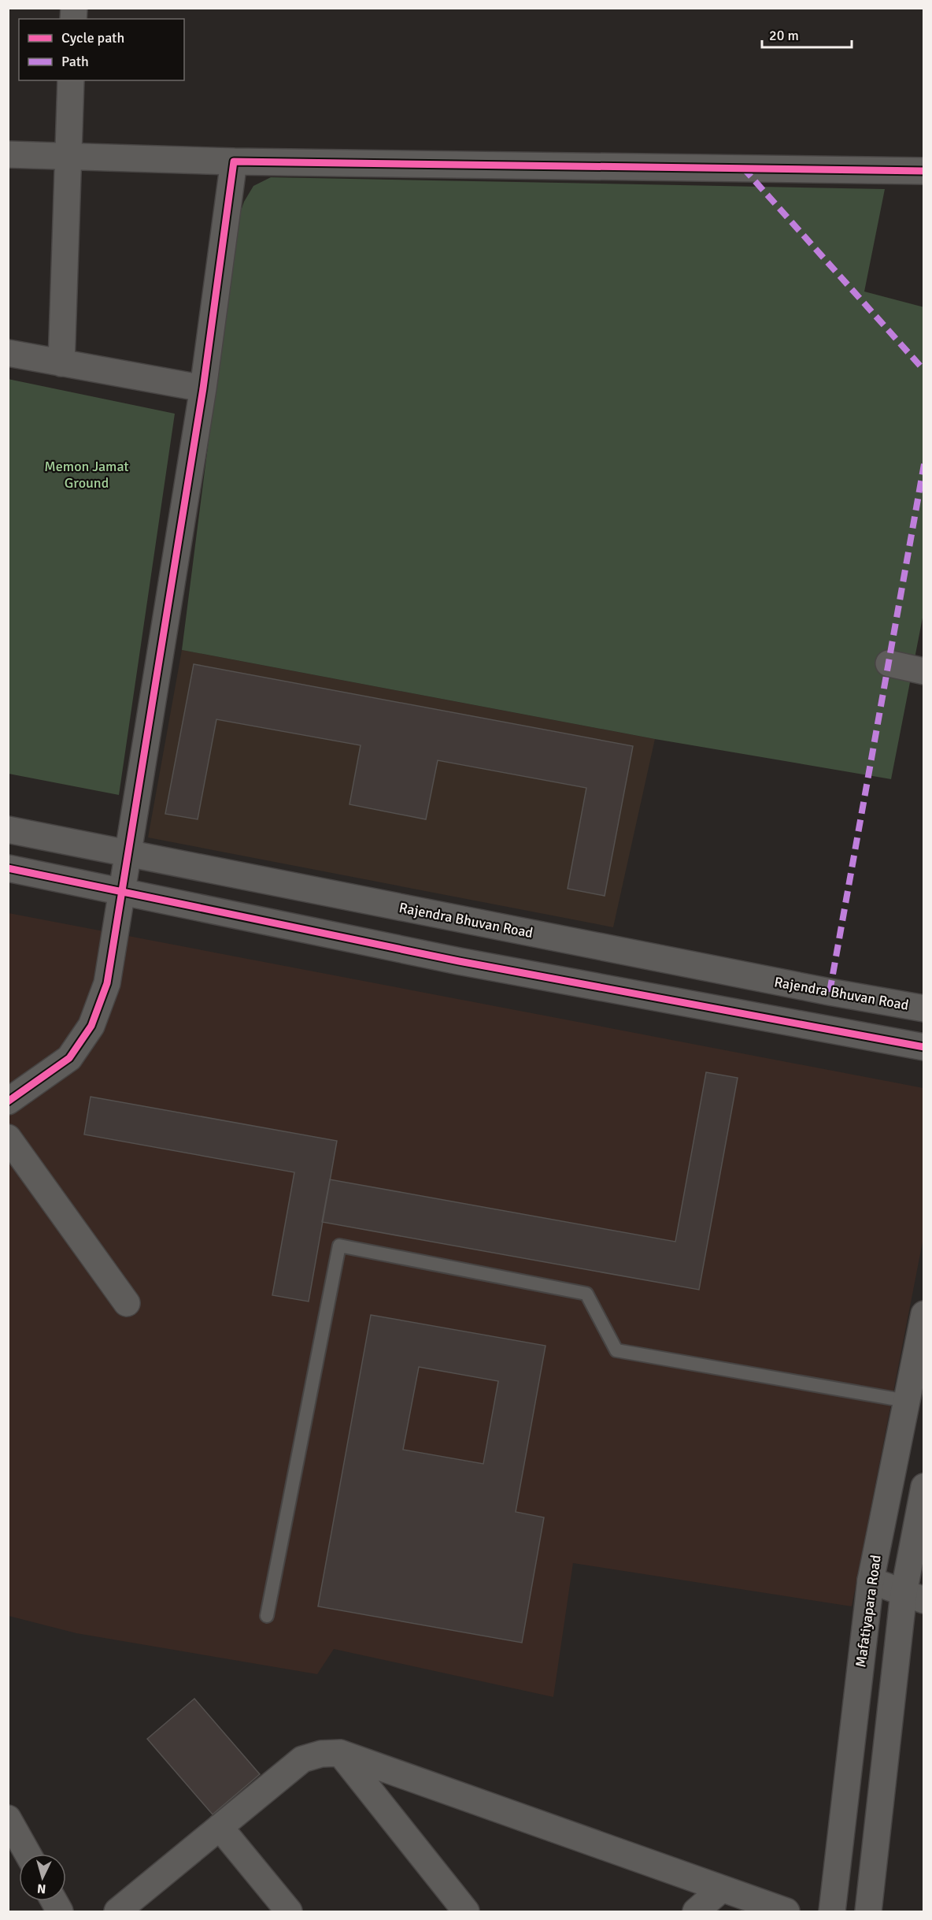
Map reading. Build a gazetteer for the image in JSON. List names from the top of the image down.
{
  "streets": {
    "street": ["Rajendra Bhuvan Road", "Mafatiyapara Road"]
  },
  "parks": ["Memon Jamat Ground"],
  "legend": ["Cycle path", "Path"],
  "scale_bar": "20 m",
  "north": "bottom"
}
